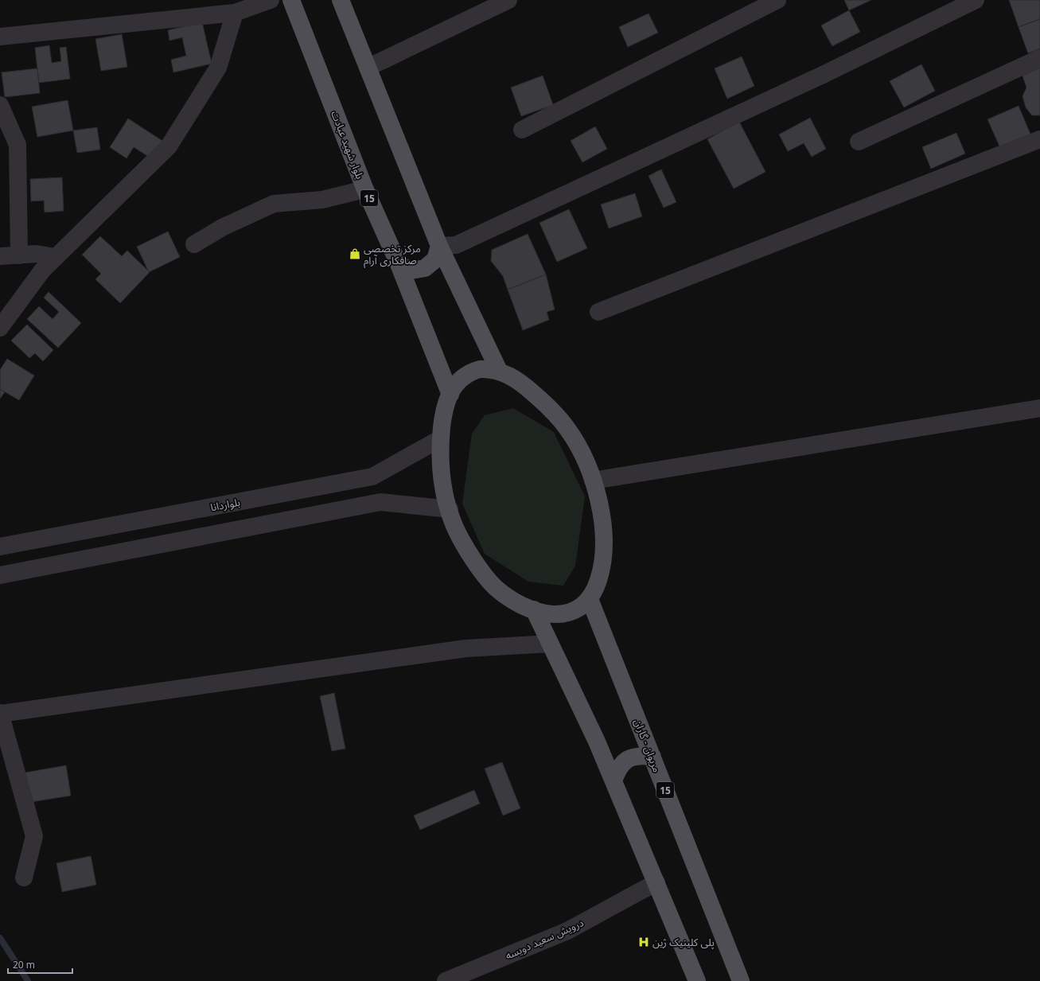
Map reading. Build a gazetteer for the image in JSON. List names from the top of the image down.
{
  "streets": {
    "main road": ["بلوار شهید عبادت", "15", "مریوان - گاران"],
    "street": ["بلواردانا", "درویش سعید دویسه"]
  },
  "places": {
    "shop": ["مرکز تخصصی صافکاری آرام"],
    "hospital": ["پلی کلینیک ژین"]
  },
  "scale_bar": "20 m"
}
